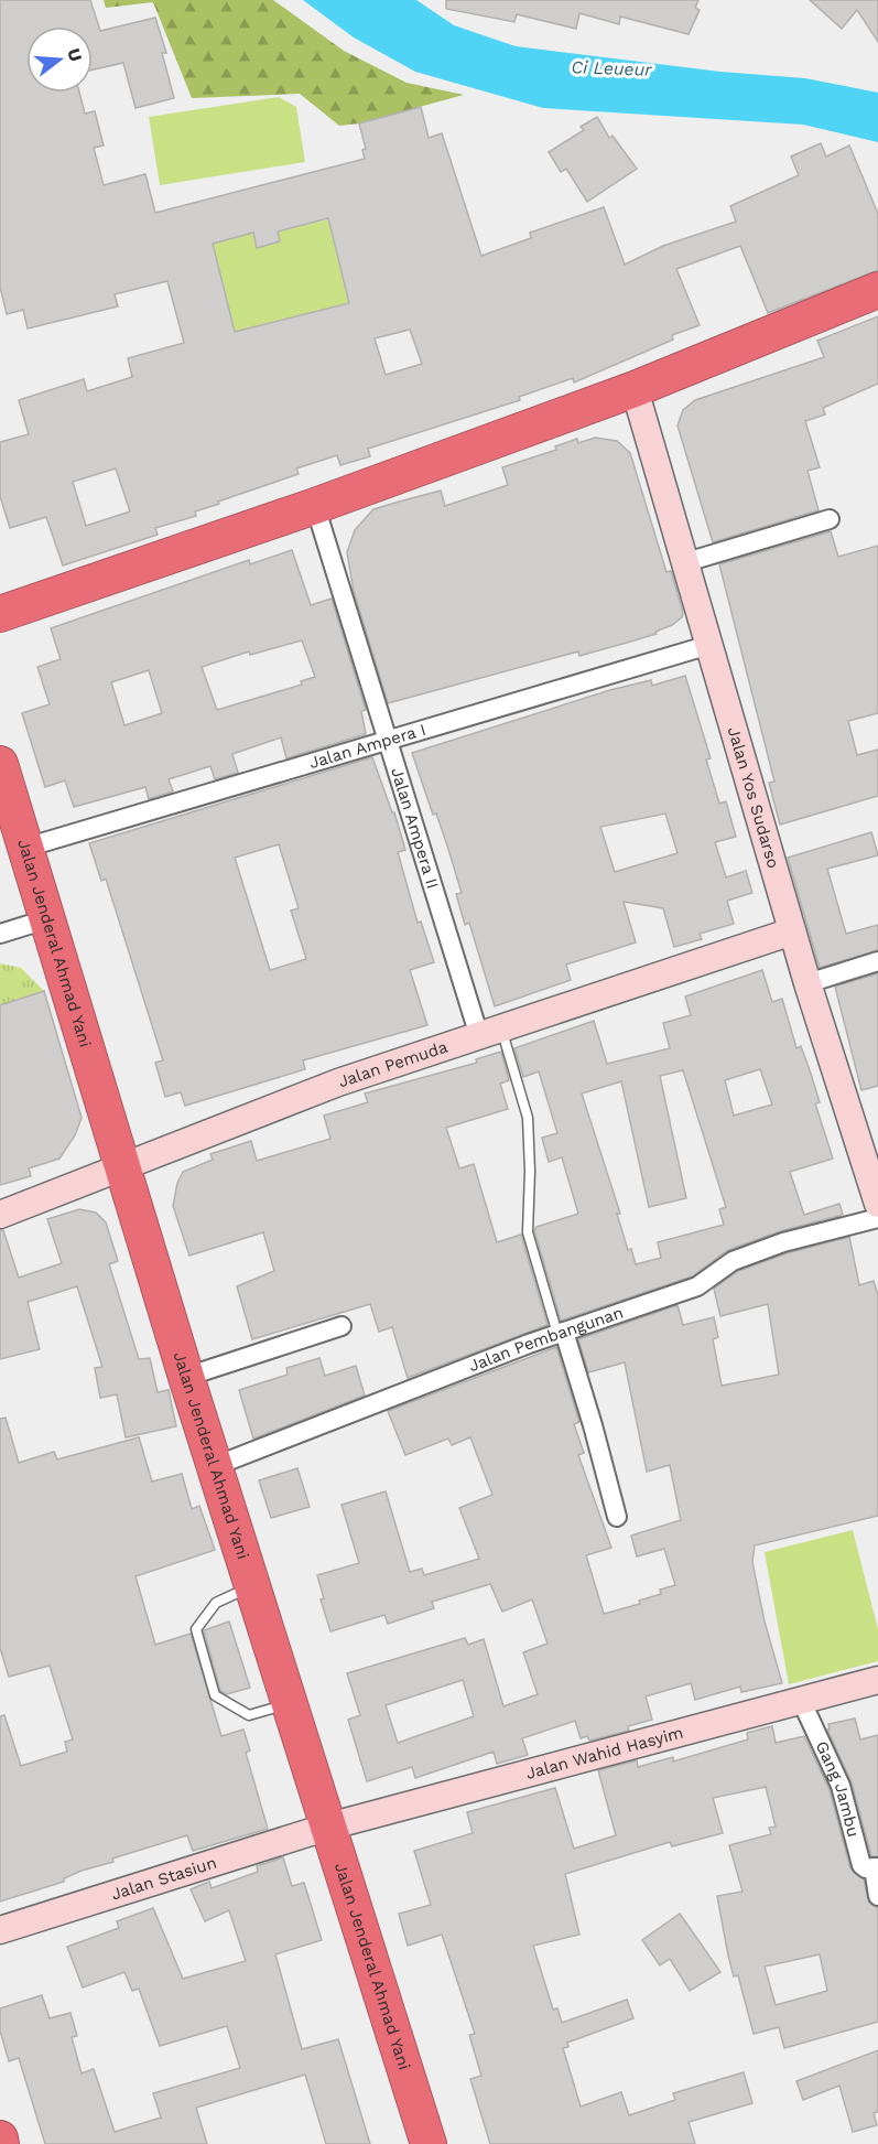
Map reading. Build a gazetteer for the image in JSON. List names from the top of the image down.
{
  "streets": {
    "highway": ["Jalan Jenderal Ahmad Yani"],
    "street": [
      "Jalan Ampera I",
      "Jalan Yos Sudarso",
      "Jalan Ampera II",
      "Jalan Pemuda",
      "Jalan Pembangunan",
      "Jalan Wahid Hasyim",
      "Gang Jambu",
      "Jalan Stasiun"
    ]
  },
  "crossings": [
    ["Jalan Ampera I", "Jalan Yos Sudarso"],
    ["Jalan Ampera I", "Jalan Ampera II"],
    ["Jalan Ampera I", "Jalan Jenderal Ahmad Yani"],
    ["Jalan Yos Sudarso", "Jalan Pemuda"],
    ["Jalan Ampera II", "Jalan Pemuda"],
    ["Jalan Jenderal Ahmad Yani", "Jalan Pemuda"],
    ["Jalan Jenderal Ahmad Yani", "Jalan Pembangunan"],
    ["Jalan Jenderal Ahmad Yani", "Jalan Wahid Hasyim"],
    ["Jalan Jenderal Ahmad Yani", "Jalan Stasiun"],
    ["Jalan Wahid Hasyim", "Gang Jambu"],
    ["Jalan Wahid Hasyim", "Jalan Stasiun"]
  ],
  "water": ["Ci Leueur"],
  "north": "right"
}
